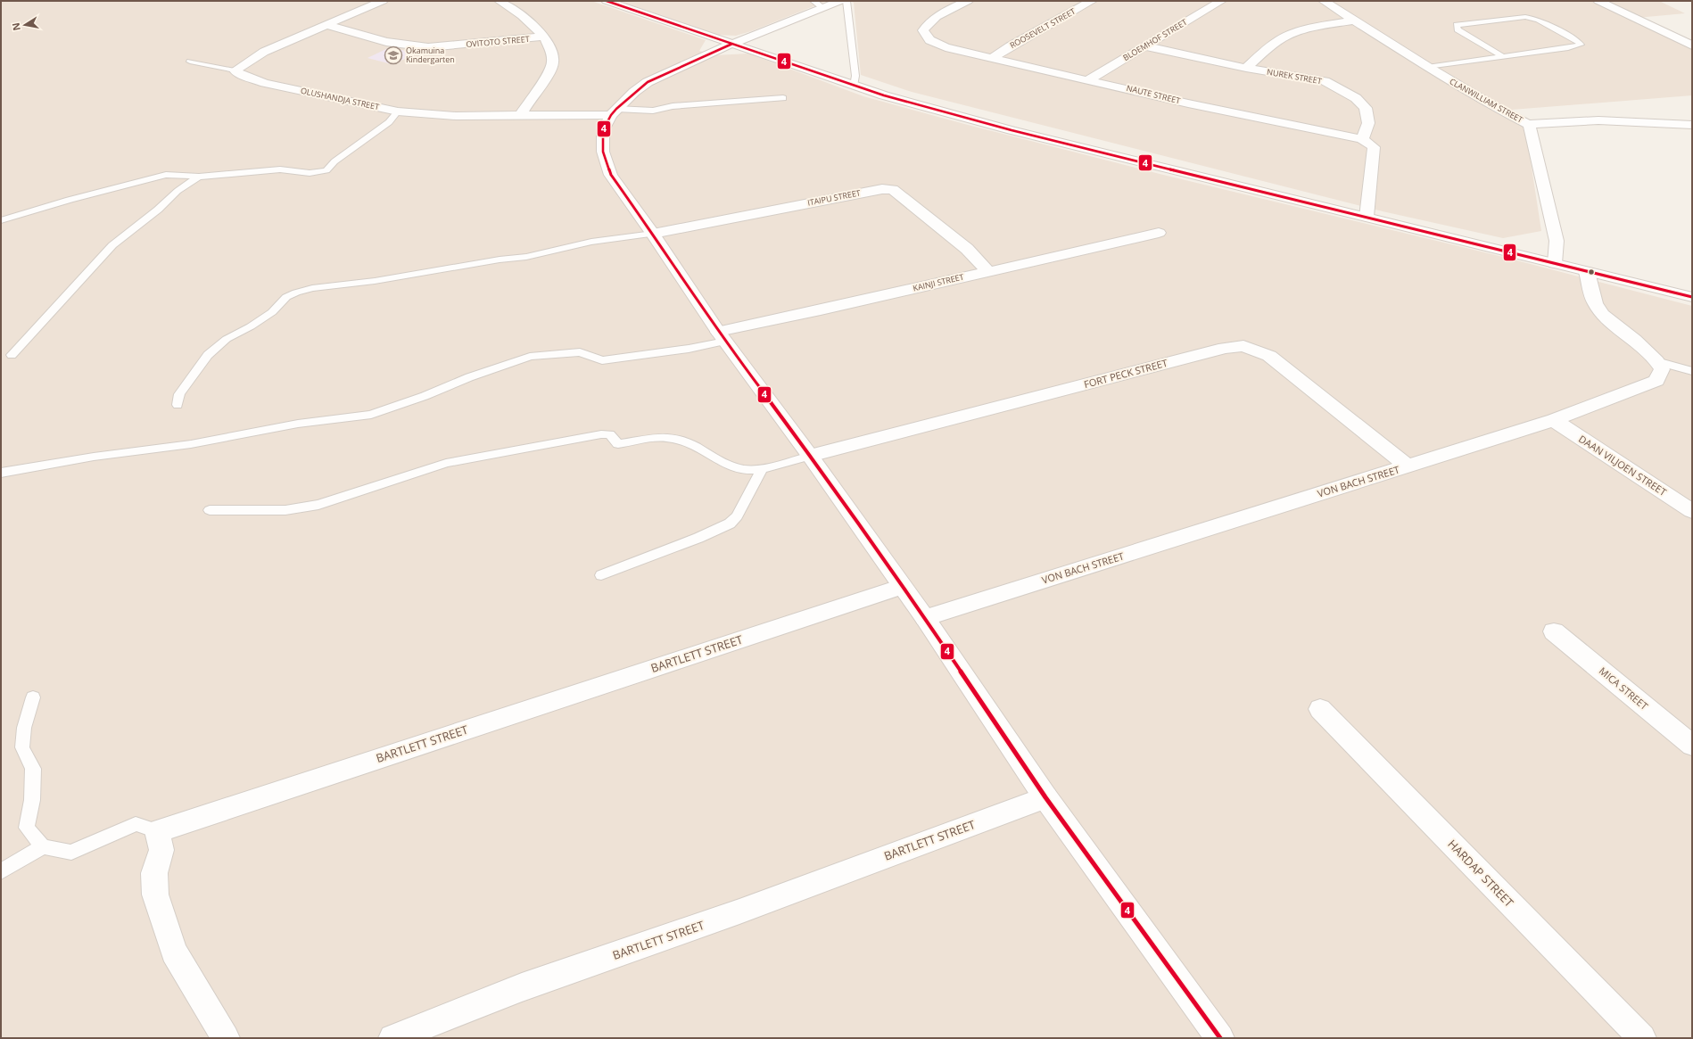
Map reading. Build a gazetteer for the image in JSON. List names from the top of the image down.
{
  "streets": {
    "street": [
      "ROOSEVELT STREET",
      "BLOEMHOF STREET",
      "OVITOTO STREET",
      "NUREK STREET",
      "NAUTE STREET",
      "OLUSHANDJA STREET",
      "CLANWILLIAM STREET",
      "ITAIPU STREET",
      "KAINJI STREET",
      "FORT PECK STREET",
      "DAAN VILJOEN STREET",
      "VON BACH STREET",
      "BARTLETT STREET",
      "MICA STREET",
      "HARDAP STREET"
    ]
  },
  "crossings": [
    ["ROOSEVELT STREET", "NAUTE STREET"],
    ["BLOEMHOF STREET", "NUREK STREET"],
    ["BLOEMHOF STREET", "NAUTE STREET"],
    ["NUREK STREET", "NAUTE STREET"],
    ["NUREK STREET", "CLANWILLIAM STREET"],
    ["ITAIPU STREET", "KAINJI STREET"],
    ["FORT PECK STREET", "VON BACH STREET"],
    ["DAAN VILJOEN STREET", "VON BACH STREET"]
  ],
  "places": {
    "school or university": ["Okamuina Kindergarten"]
  },
  "lines": ["transit line 4"],
  "north": "left"
}
